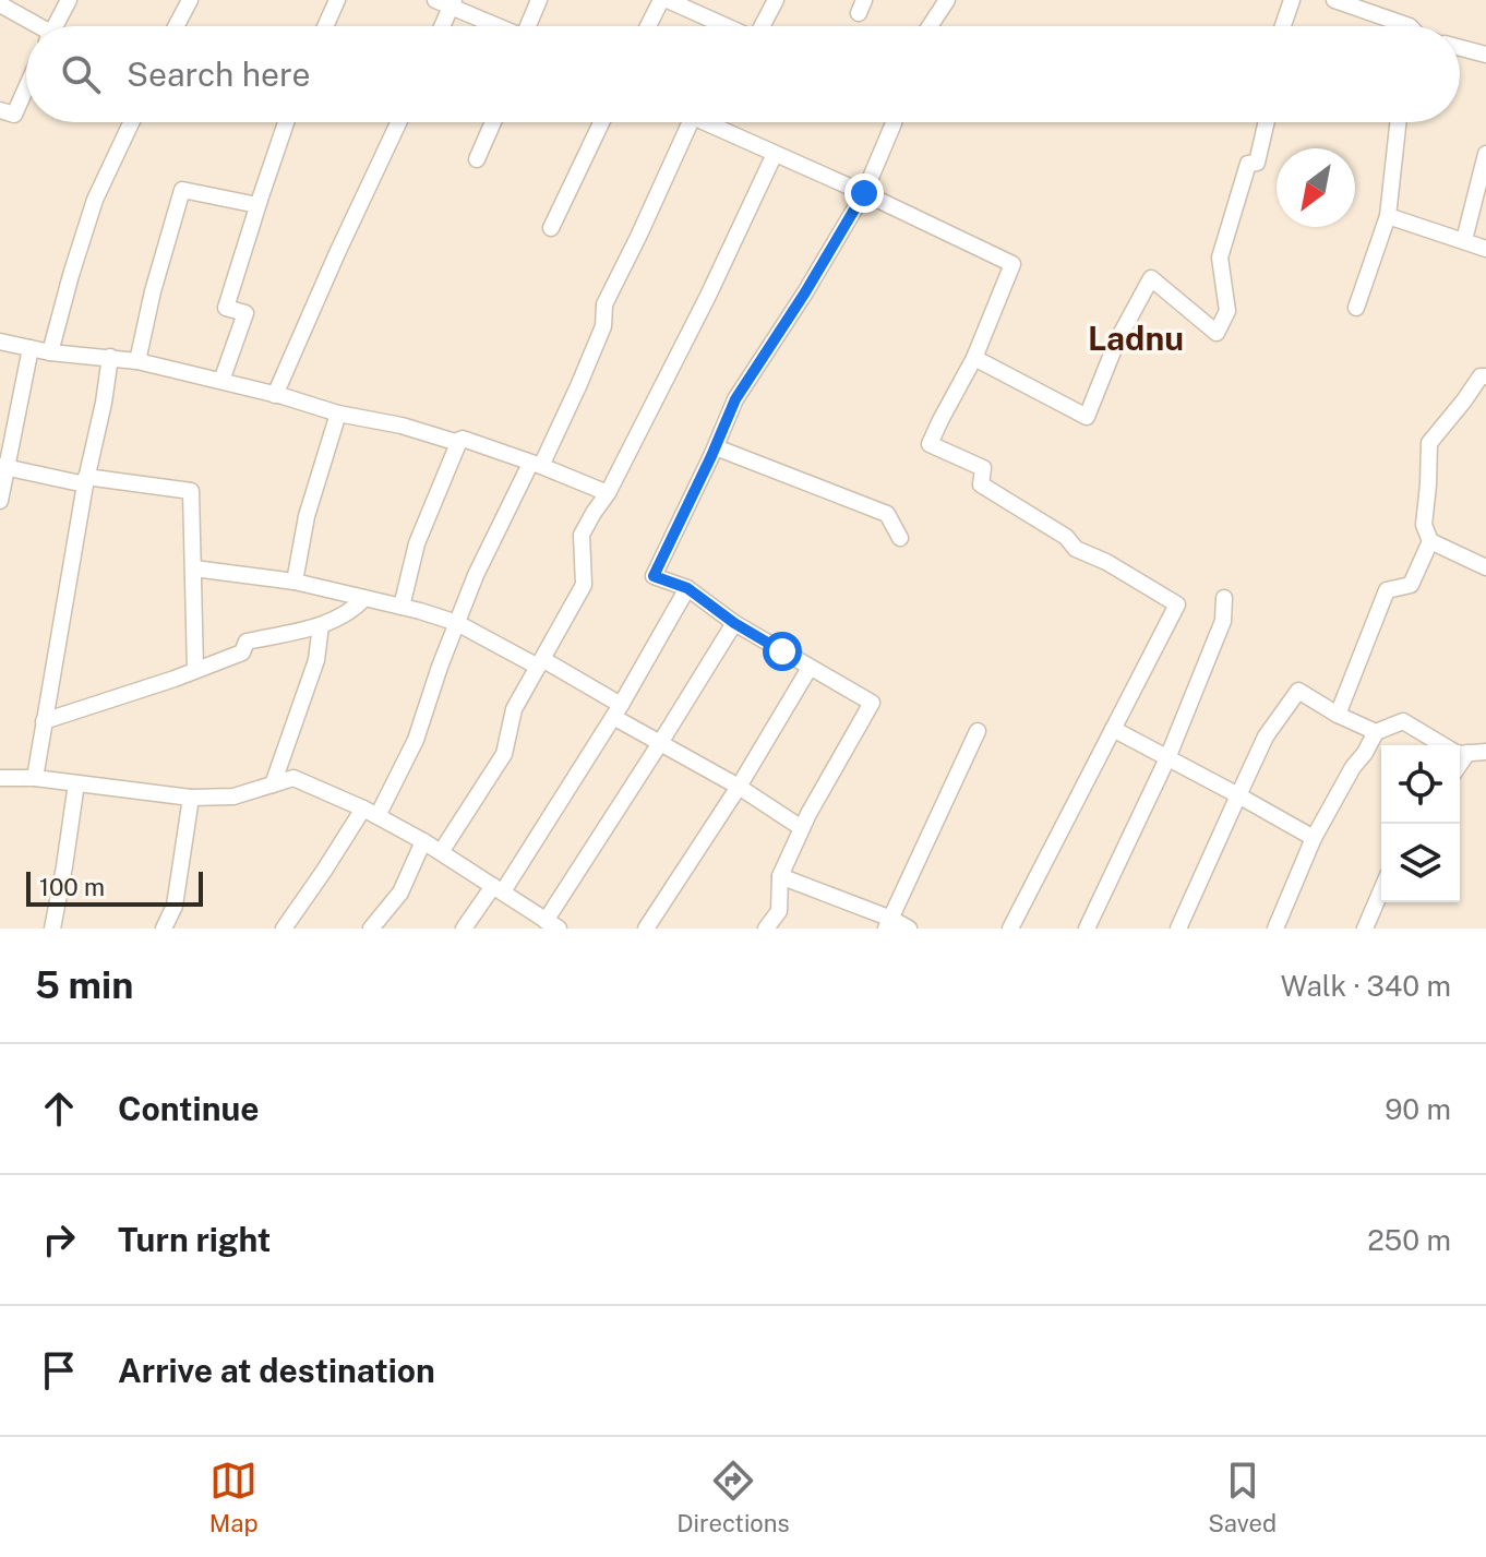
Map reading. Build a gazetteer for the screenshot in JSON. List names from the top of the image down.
{
  "districts": ["Ladnu"],
  "scale_bar": "100 m",
  "north": "bottom left",
  "page": {
    "search": "Search here",
    "scale": "100 m",
    "heading": ["5 min", "Walk · 340 m"],
    "list": [
      ["Continue", "90 m"],
      ["Turn right", "250 m"],
      "Arrive at destination"
    ],
    "nav": ["Map", "Directions", "Saved"]
  }
}
